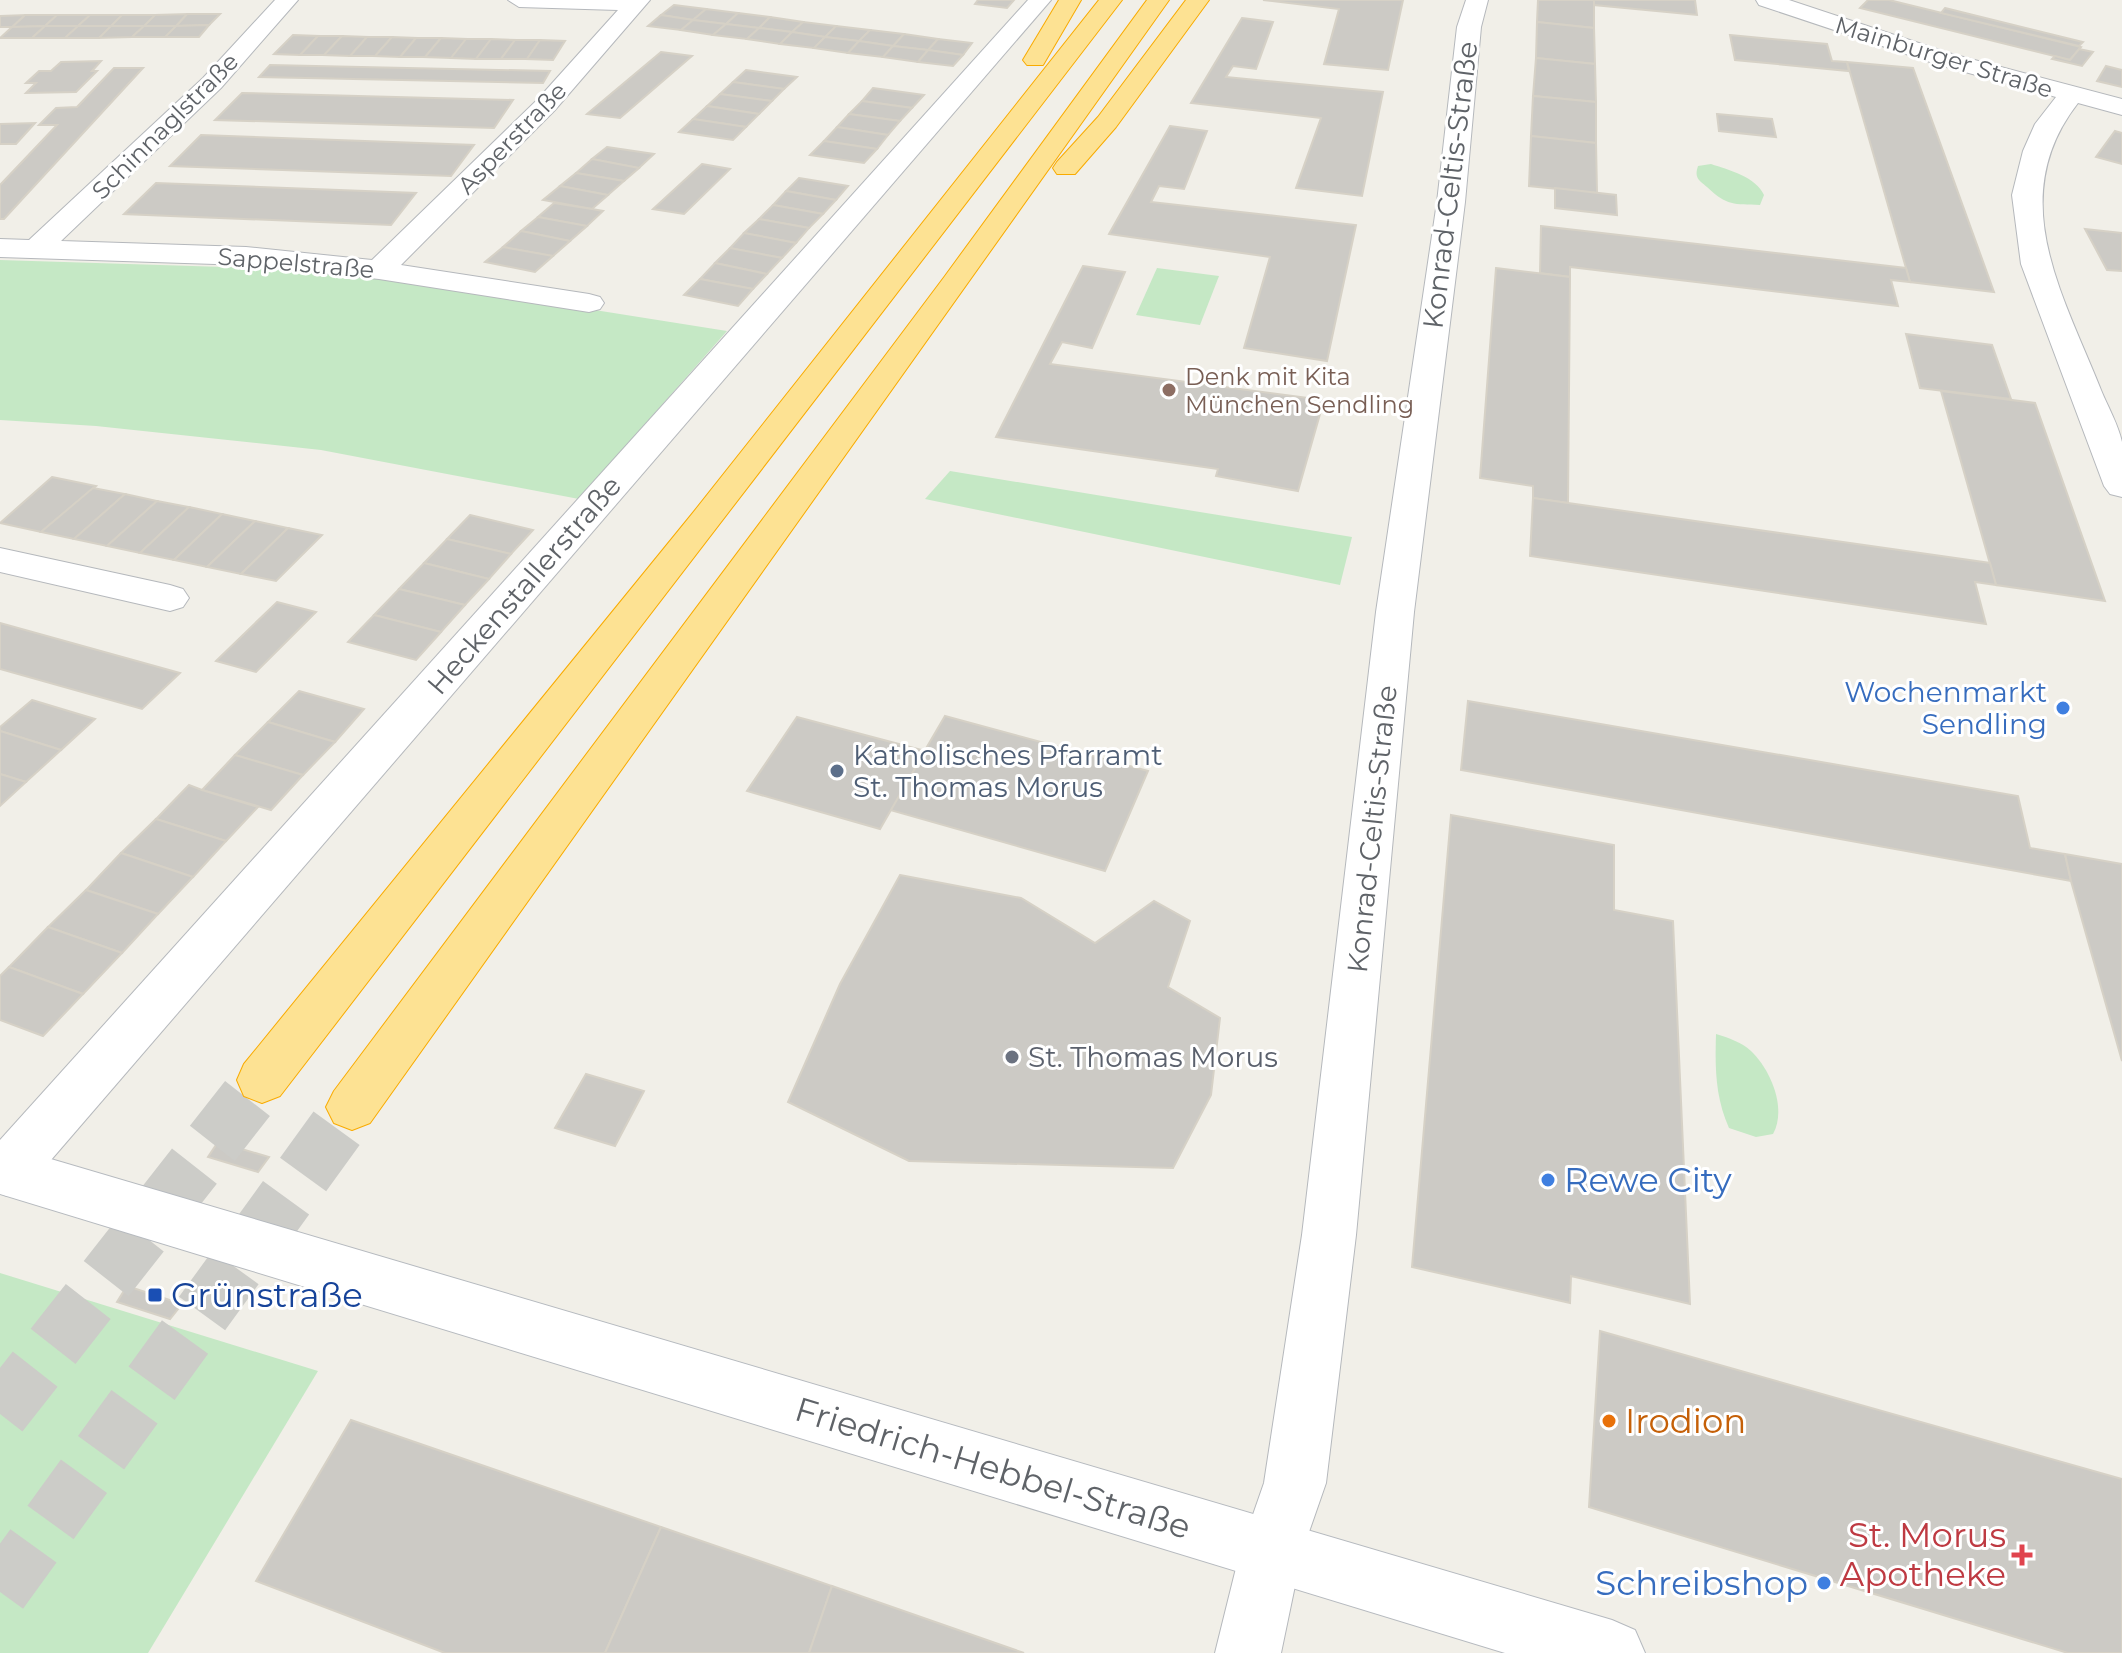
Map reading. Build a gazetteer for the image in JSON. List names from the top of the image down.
{
  "streets": {
    "street": [
      "Mainburger Straße",
      "Schinnaglstraße",
      "Asperstraße",
      "Konrad-Celtis-Straße",
      "Sappelstraße",
      "Heckenstallerstraße",
      "Friedrich-Hebbel-Straße"
    ]
  },
  "crossings": [
    ["Schinnaglstraße", "Sappelstraße"],
    ["Asperstraße", "Sappelstraße"],
    ["Konrad-Celtis-Straße", "Friedrich-Hebbel-Straße"],
    ["Heckenstallerstraße", "Friedrich-Hebbel-Straße"]
  ],
  "places": {
    "other": [
      "Denk mit Kita München Sendling",
      "Wochenmarkt Sendling",
      "Katholisches Pfarramt St. Thomas Morus",
      "St. Thomas Morus",
      "Rewe City",
      "Irodion",
      "Schreibshop"
    ],
    "transit": ["Grünstraße"],
    "health": ["St. Morus Apotheke"]
  }
}
